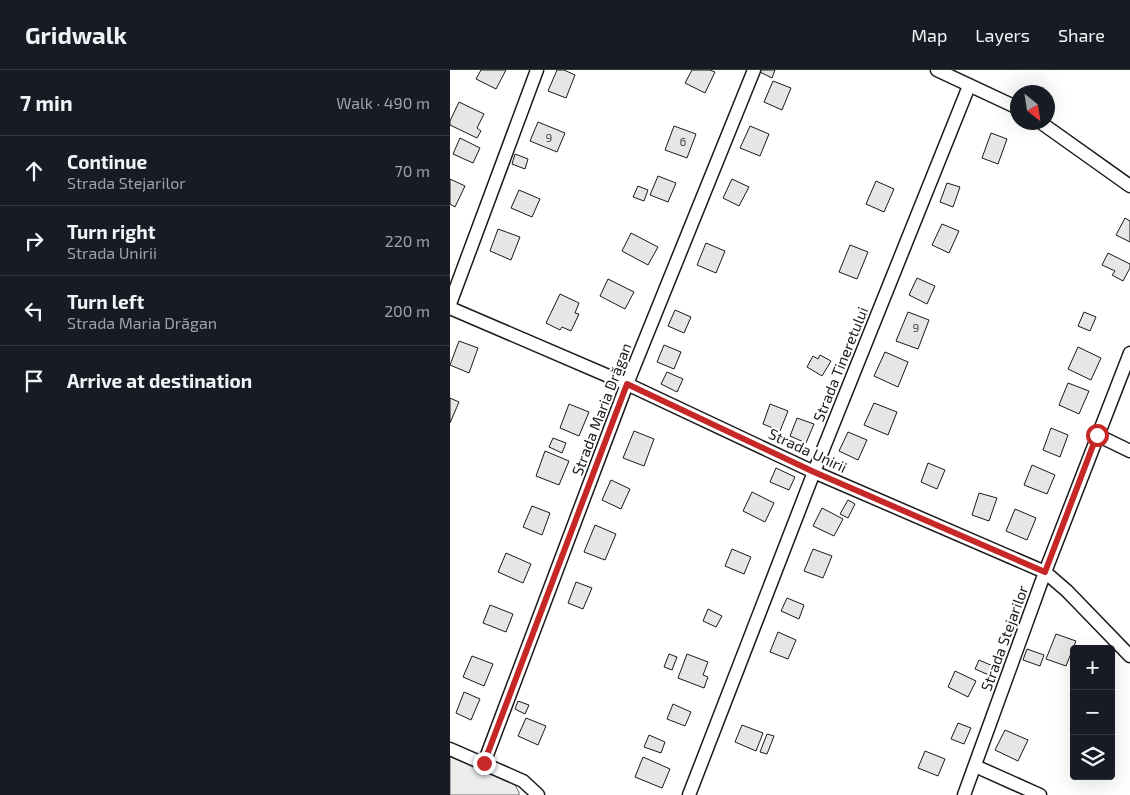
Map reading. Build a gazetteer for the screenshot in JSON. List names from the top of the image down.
{
  "streets": {
    "street": [
      "Strada Tineretului",
      "Strada Maria Drăgan",
      "Strada Unirii",
      "Strada Stejarilor"
    ]
  },
  "crossings": [
    ["Strada Tineretului", "Strada Unirii"],
    ["Strada Maria Drăgan", "Strada Unirii"],
    ["Strada Unirii", "Strada Stejarilor"]
  ],
  "house_numbers": ["9", "6", "9"],
  "north": "bottom right",
  "page": {
    "header": "Gridwalk",
    "nav": ["Map", "Layers", "Share"],
    "heading": ["7 min", "Walk · 490 m"],
    "list": [
      ["Continue", "Strada Stejarilor", "70 m"],
      ["Turn right", "Strada Unirii", "220 m"],
      ["Turn left", "Strada Maria Drăgan", "200 m"],
      "Arrive at destination"
    ],
    "map_buttons": ["+", "−"]
  }
}
